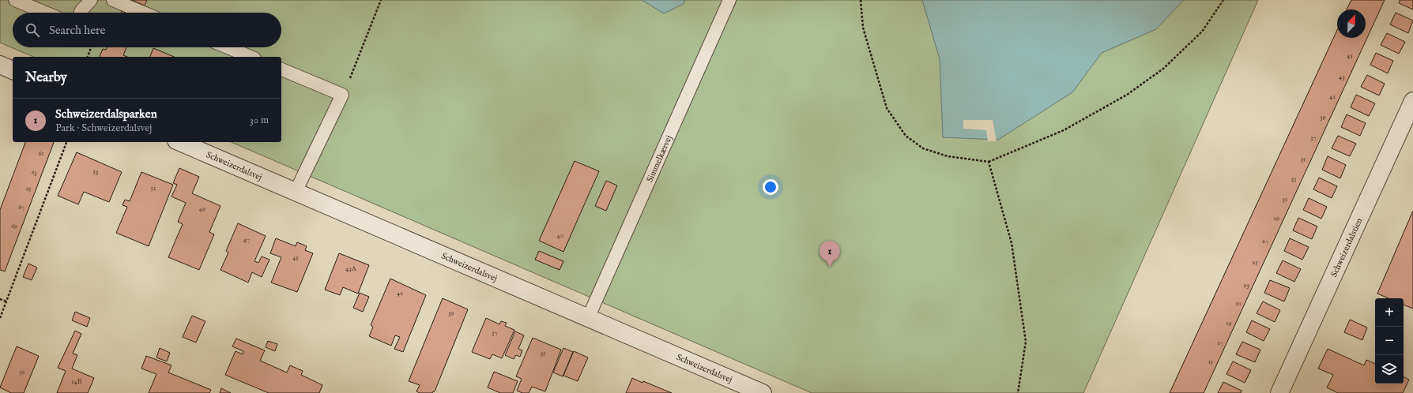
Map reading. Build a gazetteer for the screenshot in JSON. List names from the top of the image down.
{
  "streets": {
    "street": ["Schweizerdalsvej", "Schweizerdalstien"],
    "lane": ["Simmelkærvej"]
  },
  "crossings": [
    ["Simmelkærvej", "Schweizerdalsvej"]
  ],
  "house_numbers": [
    "45",
    "43",
    "41",
    "39",
    "37",
    "61",
    "35",
    "53",
    "63",
    "33",
    "51",
    "65",
    "31",
    "67",
    "49",
    "29",
    "69",
    "40",
    "47",
    "27",
    "45",
    "25",
    "43A",
    "23",
    "41",
    "21",
    "39",
    "19",
    "37",
    "17",
    "35",
    "15",
    "58",
    "54B"
  ],
  "north": "top right",
  "page": {
    "search": "Search here",
    "heading": "Nearby",
    "list": [
      {
        "mark": "1",
        "name": "Schweizerdalsparken",
        "note": "Park · Schweizerdalsvej",
        "value": "30 m"
      }
    ],
    "pins": "1",
    "map_buttons": ["+", "−"]
  }
}
